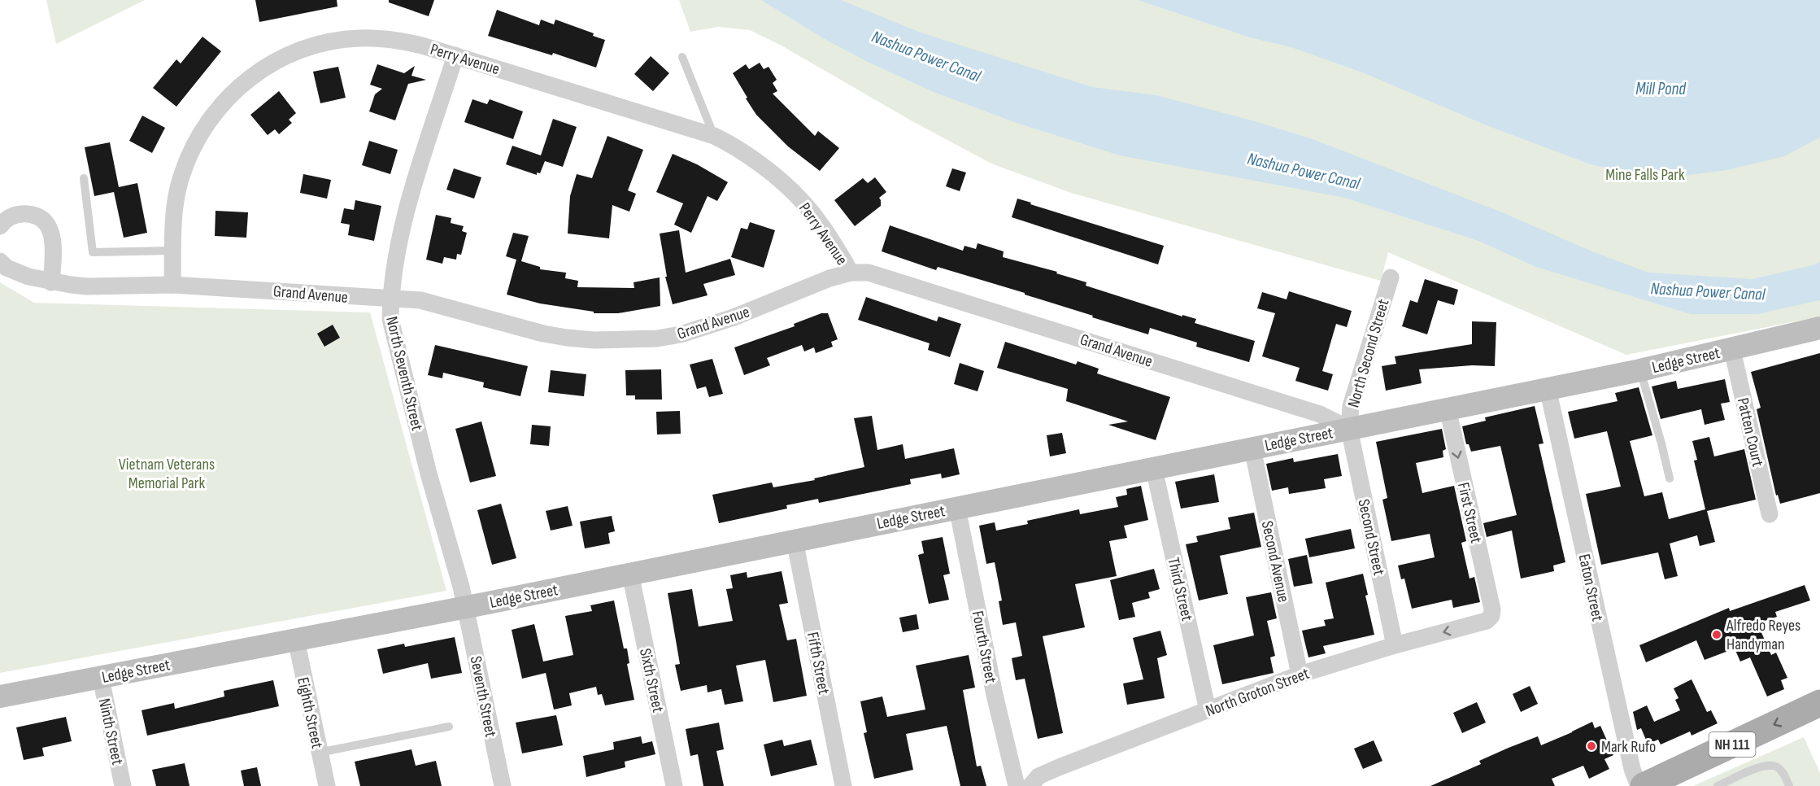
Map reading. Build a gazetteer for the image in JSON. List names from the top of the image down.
{
  "streets": {
    "main road": ["NH 111"],
    "street": [
      "Perry Avenue",
      "Grand Avenue",
      "North Second Street",
      "Ledge Street",
      "North Seventh Street",
      "Patten Court",
      "First Street",
      "Second Street",
      "Second Avenue",
      "Eaton Street",
      "Third Street",
      "Fourth Street",
      "Fifth Street",
      "Sixth Street",
      "North Groton Street",
      "Seventh Street",
      "Eighth Street",
      "Ninth Street"
    ]
  },
  "crossings": [
    ["Perry Avenue", "Grand Avenue"],
    ["Perry Avenue", "North Seventh Street"],
    ["Grand Avenue", "North Second Street"],
    ["Grand Avenue", "Ledge Street"],
    ["Grand Avenue", "North Seventh Street"],
    ["Grand Avenue", "Second Street"],
    ["North Second Street", "Ledge Street"],
    ["North Second Street", "Second Street"],
    ["Ledge Street", "North Seventh Street"],
    ["Ledge Street", "Patten Court"],
    ["Ledge Street", "First Street"],
    ["Ledge Street", "Second Street"],
    ["Ledge Street", "Second Avenue"],
    ["Ledge Street", "Eaton Street"],
    ["Ledge Street", "Third Street"],
    ["Ledge Street", "Fourth Street"],
    ["Ledge Street", "Fifth Street"],
    ["Ledge Street", "Sixth Street"],
    ["Ledge Street", "Seventh Street"],
    ["Ledge Street", "Eighth Street"],
    ["Ledge Street", "Ninth Street"],
    ["North Seventh Street", "Seventh Street"],
    ["First Street", "North Groton Street"],
    ["Second Street", "North Groton Street"],
    ["Second Avenue", "North Groton Street"],
    ["Third Street", "North Groton Street"]
  ],
  "one_way": ["First Street"],
  "water": ["Nashua Power Canal", "Mill Pond"],
  "parks": ["Mine Falls Park", "Vietnam Veterans Memorial Park"],
  "places": ["Alfredo Reyes Handyman", "Mark Rufo"]
}
